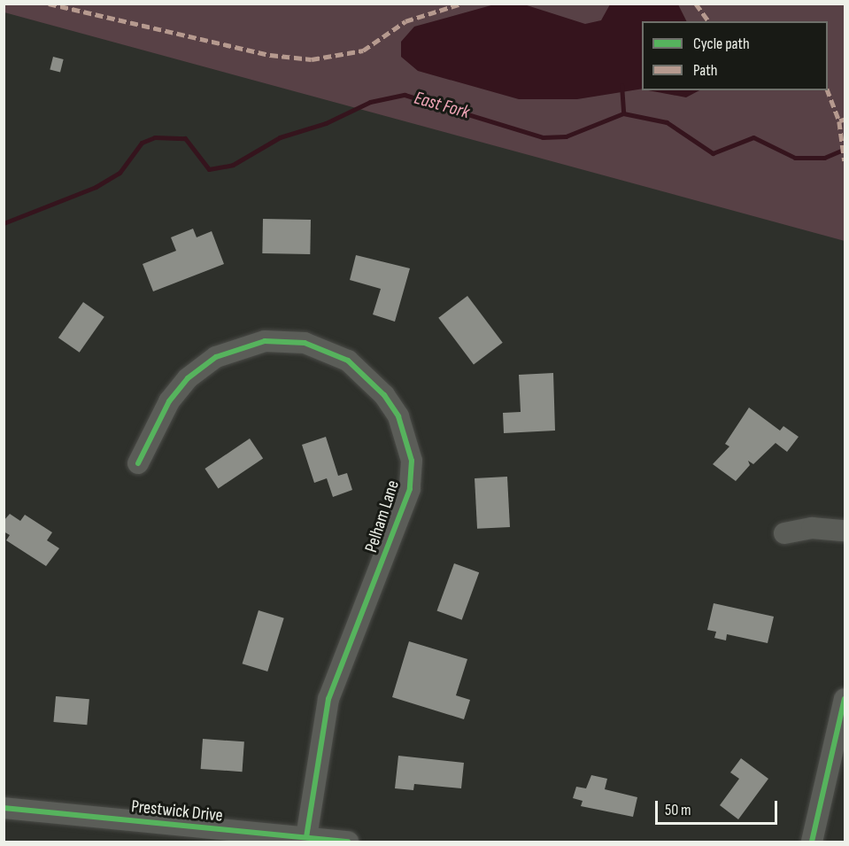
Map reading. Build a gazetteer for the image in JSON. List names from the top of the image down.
{
  "streets": {
    "street": ["Pelham Lane", "Prestwick Drive"]
  },
  "crossings": [
    ["Pelham Lane", "Prestwick Drive"]
  ],
  "water": ["East Fork"],
  "legend": ["Cycle path", "Path"],
  "scale_bar": "50 m"
}
